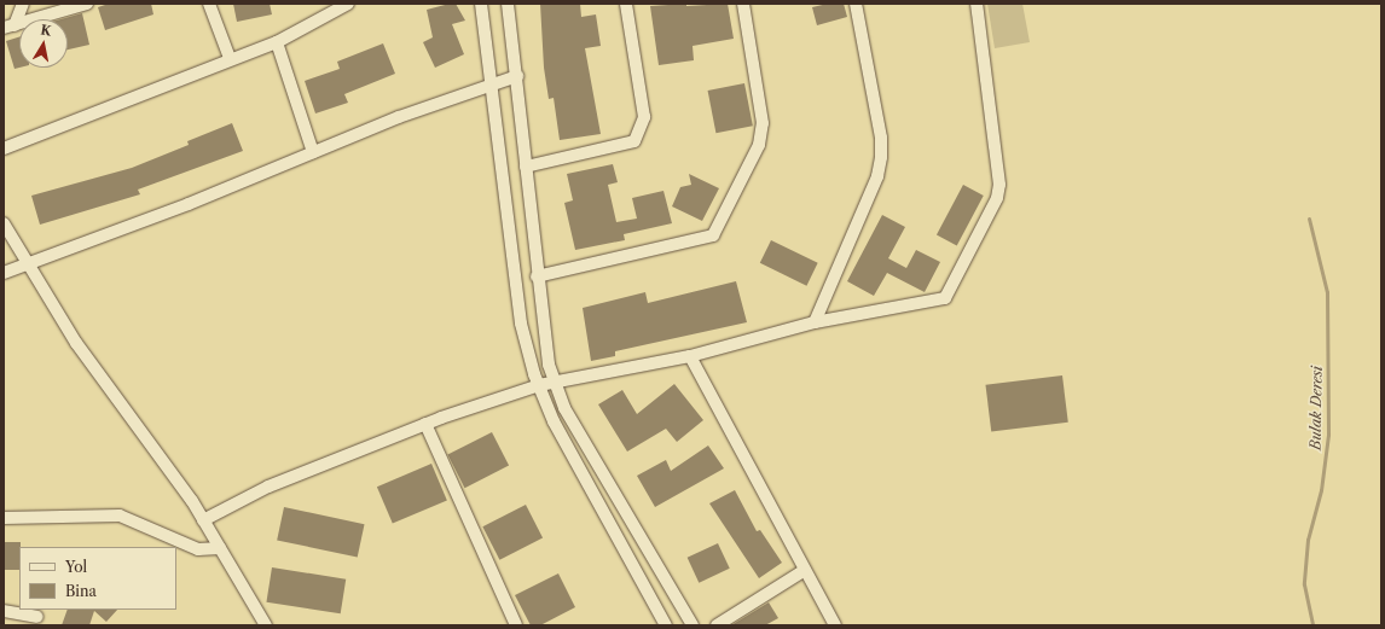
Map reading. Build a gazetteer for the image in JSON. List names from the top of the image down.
{
  "water": ["Bulak Deresi"],
  "legend": ["Yol", "Bina"],
  "north": "top"
}
